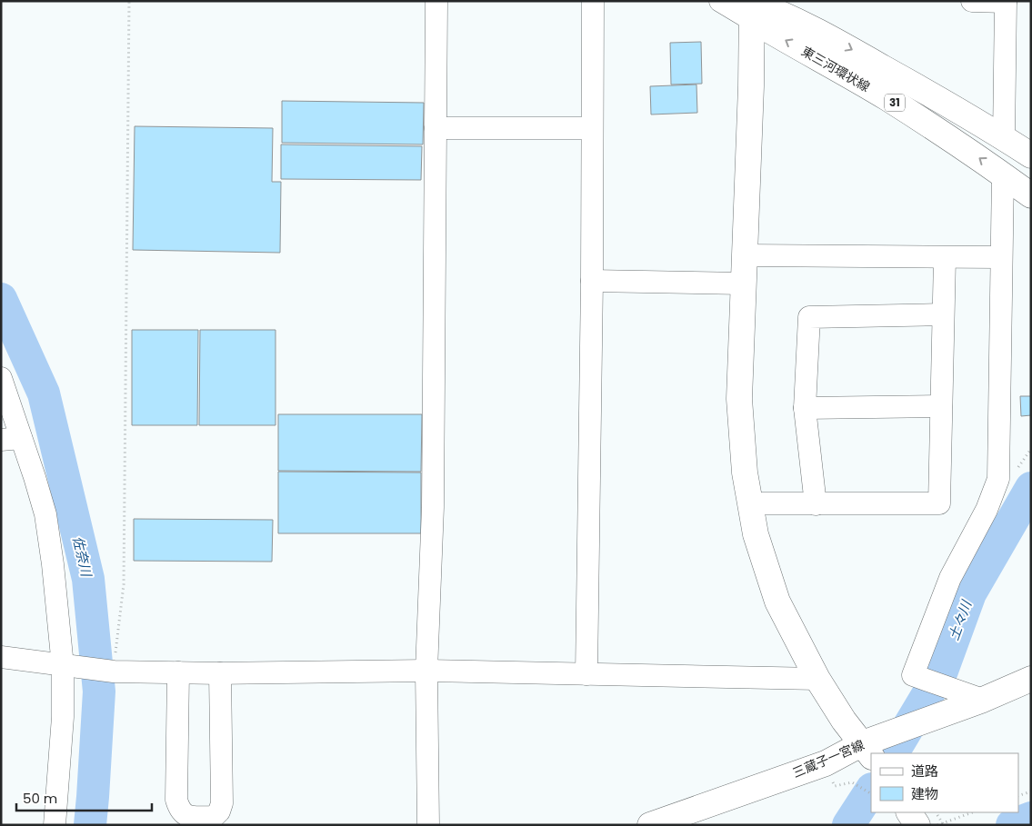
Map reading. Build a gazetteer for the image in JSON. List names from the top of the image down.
{
  "streets": {
    "main road": ["東三河環状線", "31", "三蔵子一宮線"]
  },
  "water": ["佐奈川", "土々川"],
  "legend": ["道路", "建物"],
  "scale_bar": "50 m"
}
